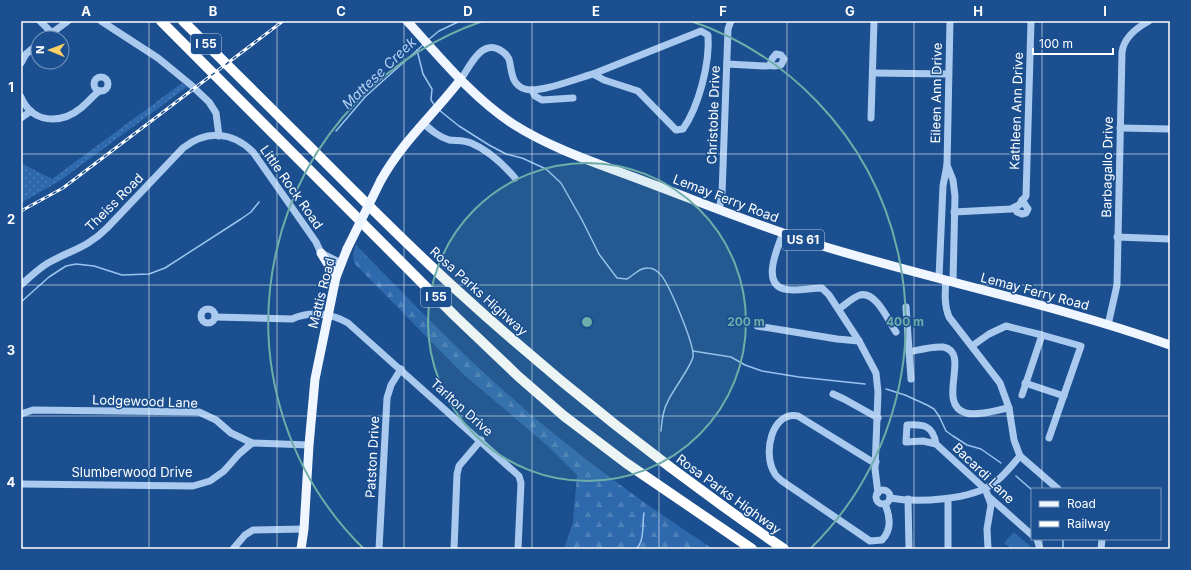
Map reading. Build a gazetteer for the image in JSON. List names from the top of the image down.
{
  "streets": {
    "highway": ["I 55", "Rosa Parks Highway"],
    "main road": ["Lemay Ferry Road", "US 61", "Mattis Road"],
    "street": [
      "Eileen Ann Drive",
      "Kathleen Ann Drive",
      "Christoble Drive",
      "Barbagallo Drive",
      "Little Rock Road",
      "Theiss Road",
      "Lodgewood Lane",
      "Tarlton Drive",
      "Patston Drive",
      "Slumberwood Drive",
      "Bacardi Lane"
    ]
  },
  "crossings": [
    ["Eileen Ann Drive", "Kathleen Ann Drive"],
    ["Eileen Ann Drive", "Lemay Ferry Road"],
    ["Christoble Drive", "Lemay Ferry Road"],
    ["Barbagallo Drive", "Lemay Ferry Road"],
    ["Little Rock Road", "Theiss Road"],
    ["Lemay Ferry Road", "Mattis Road"],
    ["Mattis Road", "Lodgewood Lane"],
    ["Mattis Road", "Tarlton Drive"],
    ["Lodgewood Lane", "Slumberwood Drive"],
    ["Tarlton Drive", "Patston Drive"]
  ],
  "water": ["Mattese Creek"],
  "legend": ["Road", "Railway"],
  "scale_bar": "100 m",
  "north": "left",
  "grid": {
    "columns": [
      "A",
      "B",
      "C",
      "D",
      "E",
      "F",
      "G",
      "H",
      "I"
    ],
    "rows": [
      "1",
      "2",
      "3",
      "4"
    ]
  },
  "rings": ["200 m", "400 m"]
}
